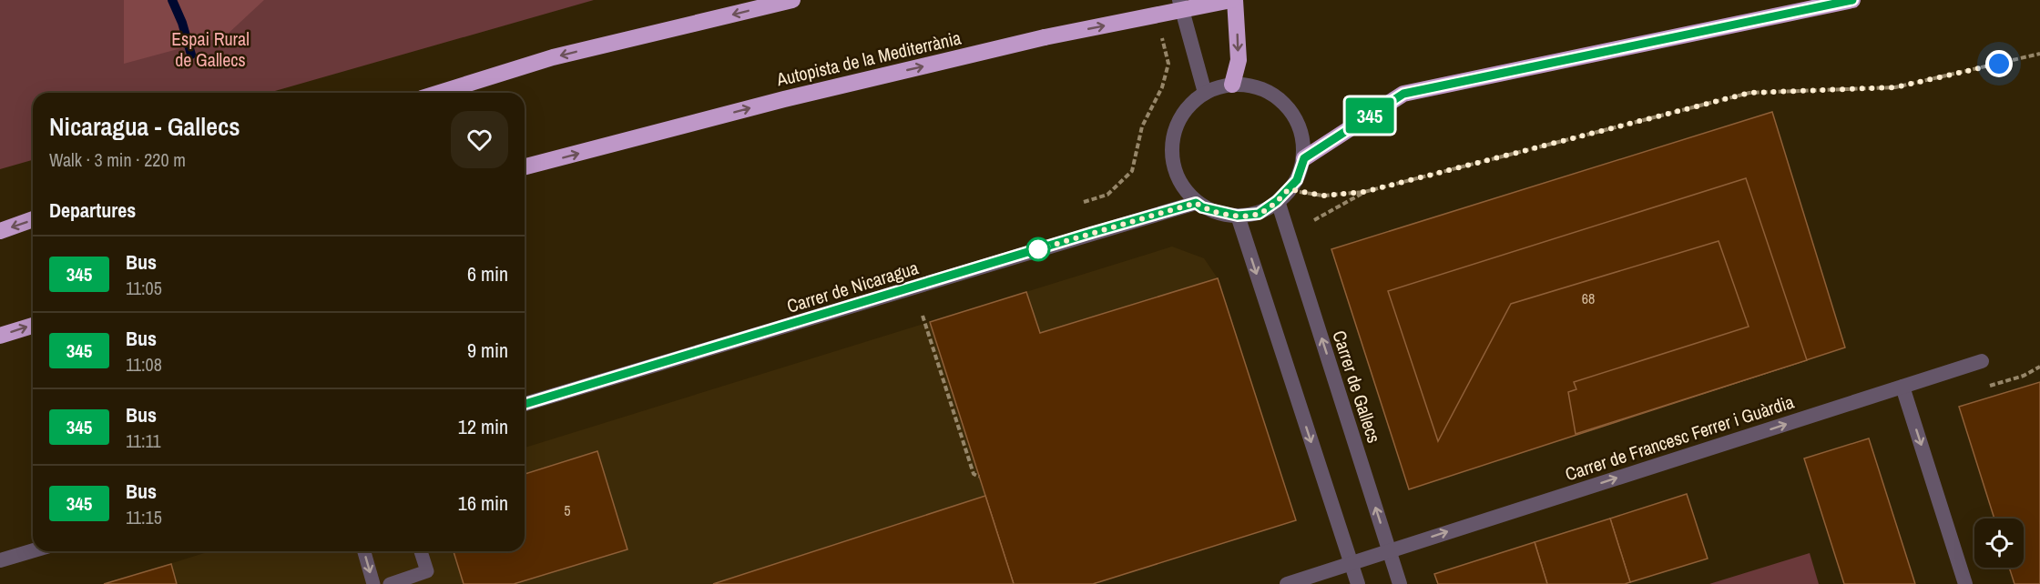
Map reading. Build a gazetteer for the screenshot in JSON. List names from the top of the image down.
{
  "streets": {
    "highway": ["Autopista de la Mediterrània"],
    "street": ["Carrer de Nicaragua", "Carrer de Gallecs", "Carrer de Francesc Ferrer i Guàrdia"]
  },
  "crossings": [
    ["Carrer de Nicaragua", "Carrer de Gallecs"],
    ["Carrer de Gallecs", "Carrer de Francesc Ferrer i Guàrdia"]
  ],
  "one_way": ["Carrer de Francesc Ferrer i Guàrdia"],
  "parks": ["Espai Rural de Gallecs"],
  "lines": ["bus line 345"],
  "house_numbers": ["68", "5"],
  "page": {
    "on_map": "345",
    "heading": [
      ["Nicaragua - Gallecs", "Walk · 3 min · 220 m"],
      "Departures"
    ],
    "list": [
      {
        "mark": "345",
        "name": "Bus",
        "note": "11:05",
        "value": "6 min"
      },
      {
        "mark": "345",
        "name": "Bus",
        "note": "11:08",
        "value": "9 min"
      },
      {
        "mark": "345",
        "name": "Bus",
        "note": "11:11",
        "value": "12 min"
      },
      {
        "mark": "345",
        "name": "Bus",
        "note": "11:15",
        "value": "16 min"
      }
    ]
  }
}
